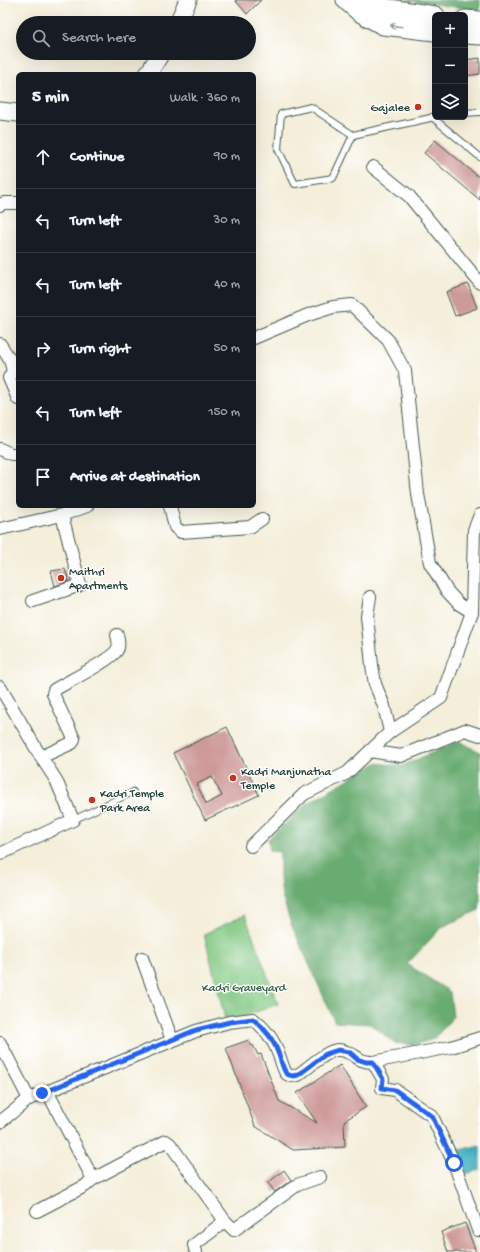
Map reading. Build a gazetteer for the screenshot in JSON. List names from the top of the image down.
{
  "parks": ["Kadri Graveyard"],
  "places": [
    "Gajalee",
    "Maithri Apartments",
    "Kadri Manjunatha Temple",
    "Kadri Temple Park Area"
  ],
  "page": {
    "map_buttons": ["+", "−"],
    "search": "Search here",
    "heading": ["5 min", "Walk · 360 m"],
    "list": [
      ["Continue", "90 m"],
      ["Turn left", "30 m"],
      ["Turn left", "40 m"],
      ["Turn right", "50 m"],
      ["Turn left", "150 m"],
      "Arrive at destination"
    ]
  }
}
